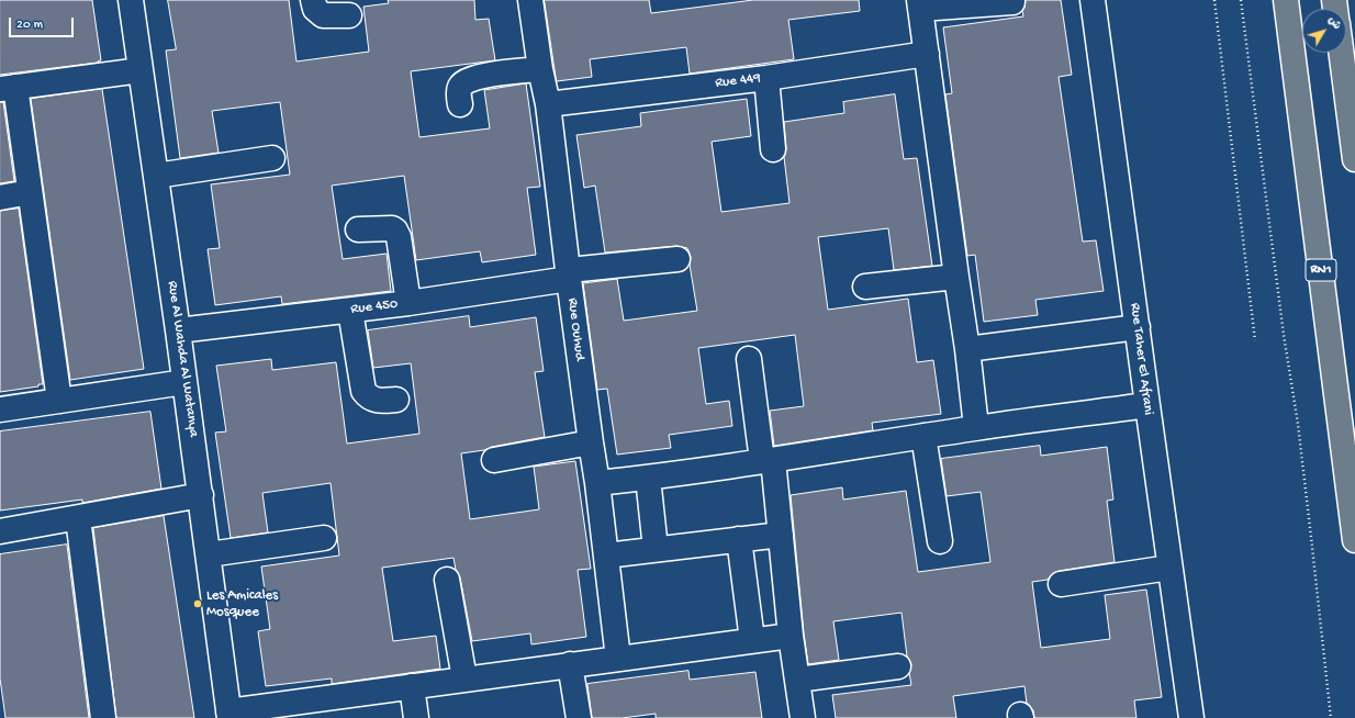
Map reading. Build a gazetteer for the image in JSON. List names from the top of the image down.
{
  "streets": {
    "highway": ["RN1"],
    "street": [
      "Rue 449",
      "Rue 450",
      "Rue Ouhud",
      "Rue Al Wahda Al Watanya",
      "Rue Taher El Afrani"
    ]
  },
  "crossings": [
    ["Rue 449", "Rue Ouhud"],
    ["Rue 450", "Rue Ouhud"],
    ["Rue 450", "Rue Al Wahda Al Watanya"]
  ],
  "places": ["Les Amicales Mosquee"],
  "scale_bar": "20 m",
  "north": "top right"
}
